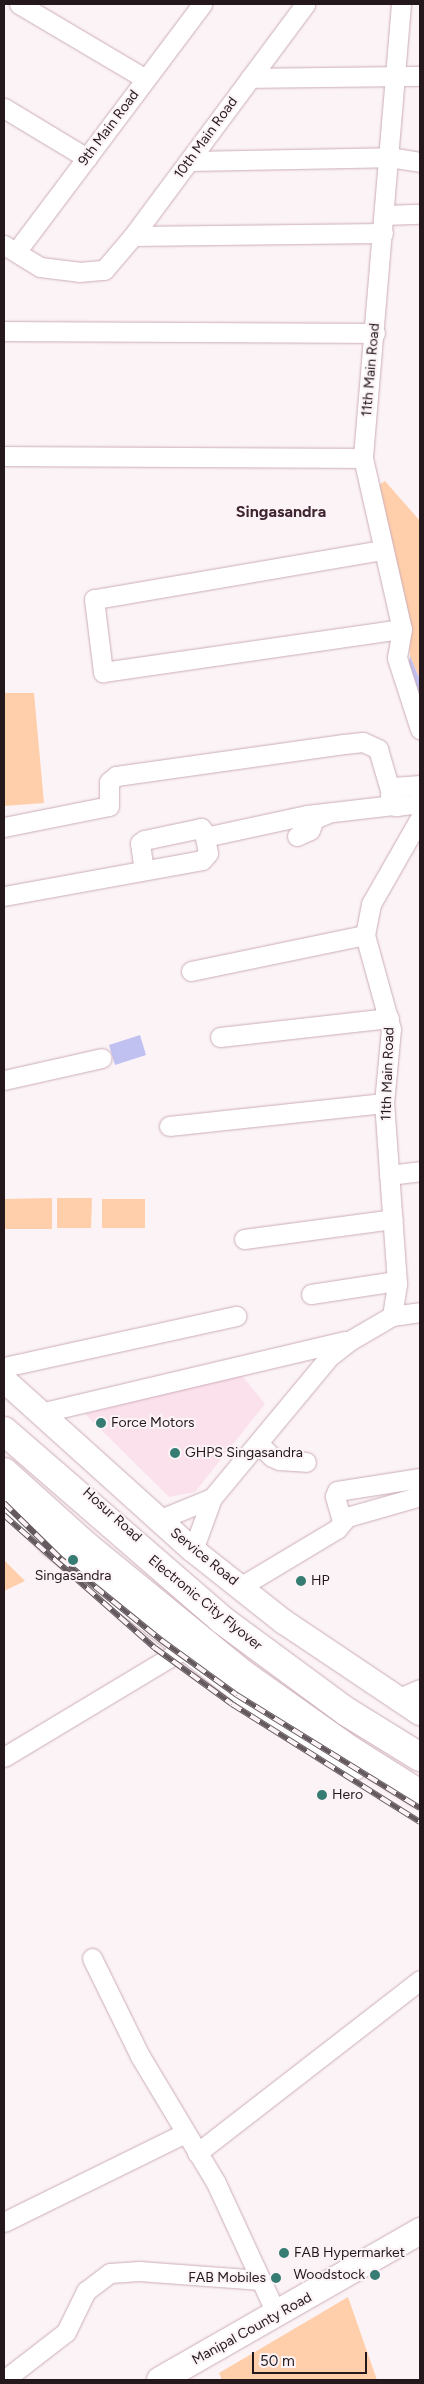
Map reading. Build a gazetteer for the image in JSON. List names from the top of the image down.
{
  "streets": {
    "highway": ["Hosur Road", "Electronic City Flyover"],
    "main road": ["Manipal County Road"],
    "street": [
      "9th Main Road",
      "10th Main Road",
      "11th Main Road",
      "Service Road"
    ]
  },
  "crossings": [
    ["9th Main Road", "10th Main Road"]
  ],
  "districts": ["Singasandra"],
  "places": [
    "Force Motors",
    "GHPS Singasandra",
    "Singasandra",
    "HP",
    "Hero",
    "FAB Hypermarket",
    "Woodstock",
    "FAB Mobiles"
  ],
  "scale_bar": "50 m"
}
